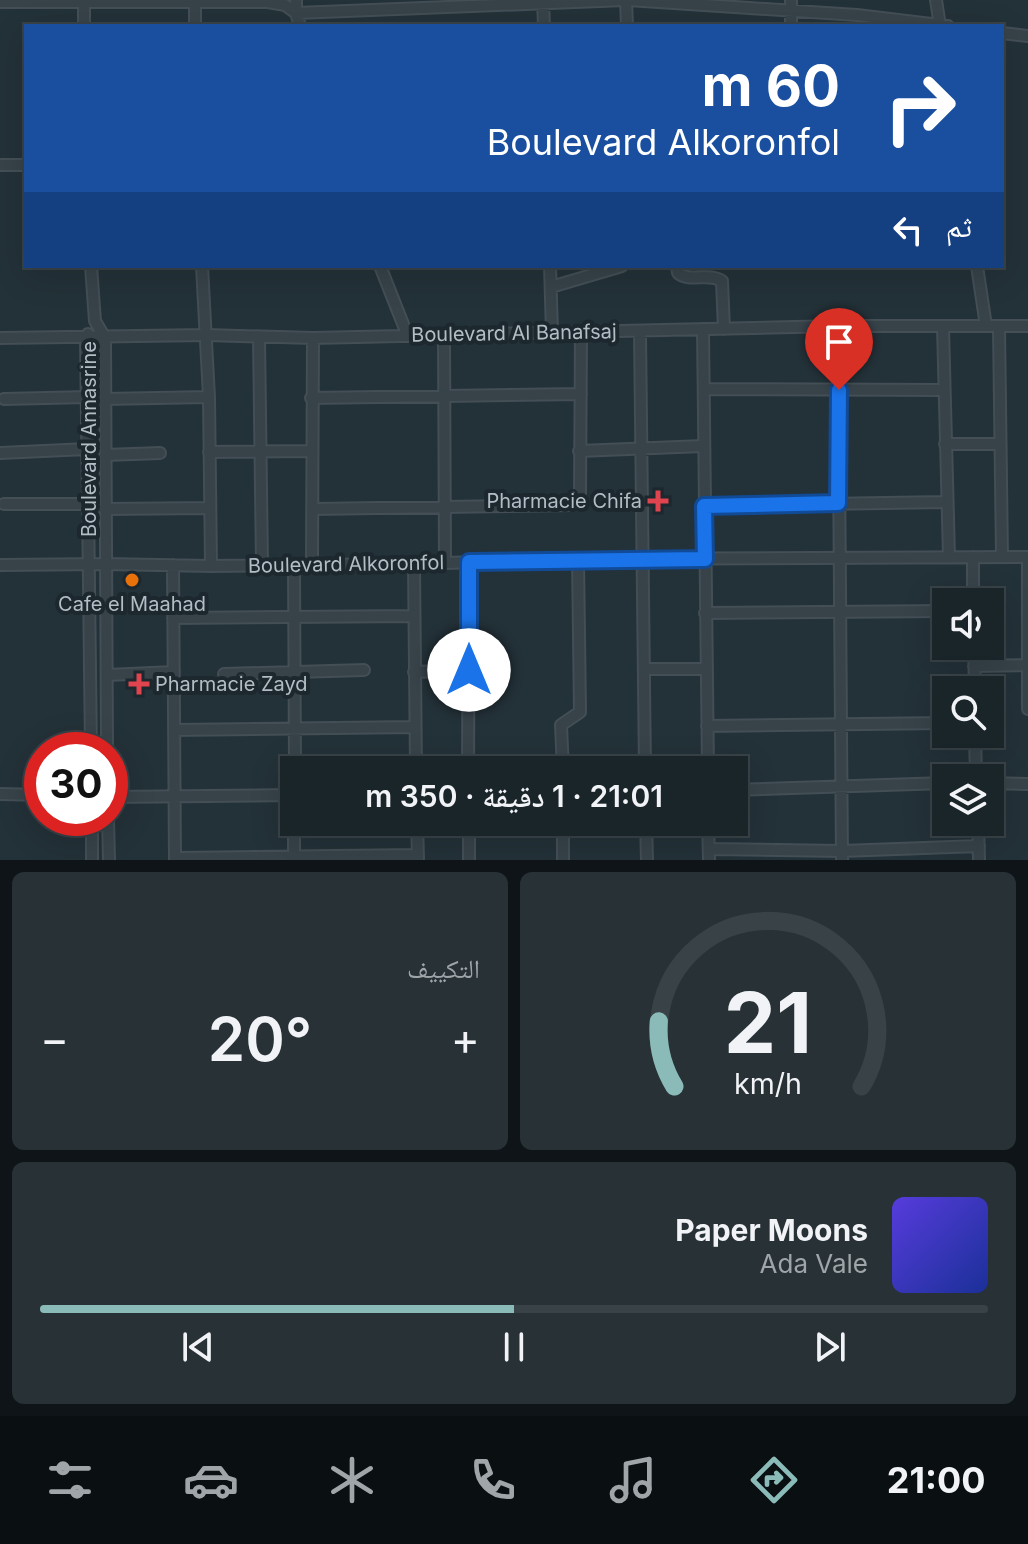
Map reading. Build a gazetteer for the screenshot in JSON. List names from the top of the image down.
{
  "streets": {
    "street": ["Boulevard Al Banafsaj", "Boulevard Annasrine", "Boulevard Alkoronfol"]
  },
  "crossings": [
    ["Boulevard Al Banafsaj", "Boulevard Annasrine"],
    ["Boulevard Annasrine", "Boulevard Alkoronfol"]
  ],
  "places": {
    "health": ["Pharmacie Chifa", "Pharmacie Zayd"],
    "other": ["Cafe el Maahad"]
  },
  "page": {
    "turn": ["60 m", "Boulevard Alkoronfol"],
    "then": "ثم",
    "limit": "30",
    "trip": "21:01 · 1 دقيقة · 350 m",
    "tile": "التكييف",
    "heat": ["−", "20°", "+"],
    "song": ["Paper Moons", "Ada Vale"],
    "tabs": "21:00",
    "gauge": ["21", "km/h"]
  }
}
